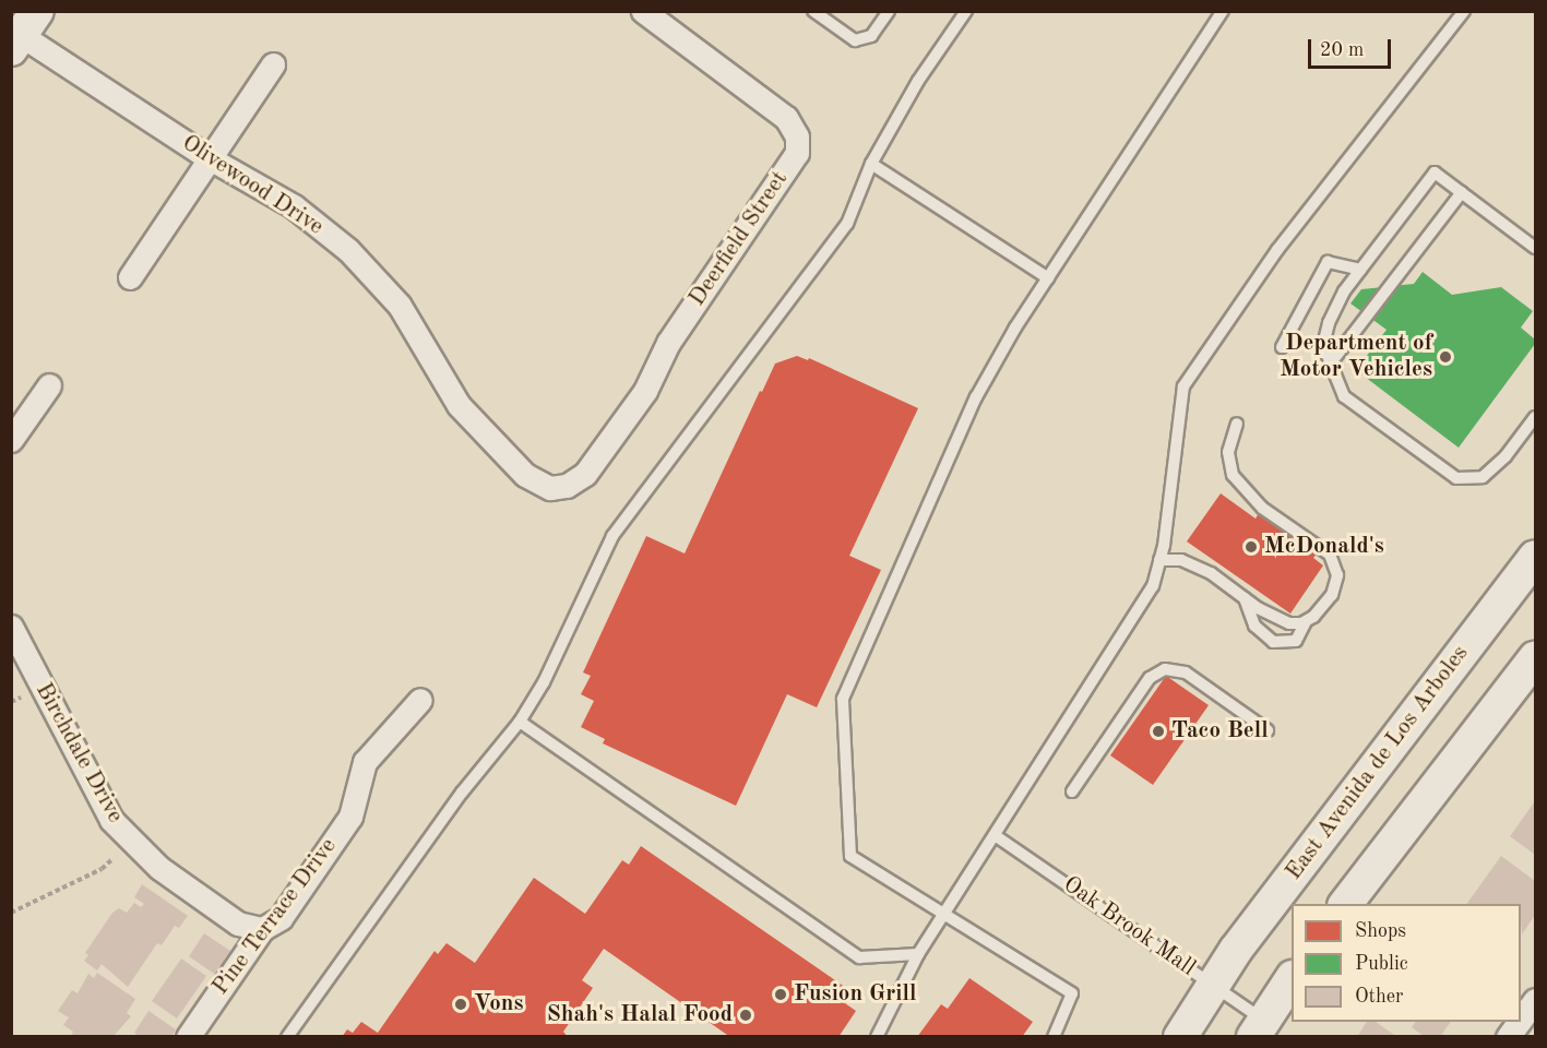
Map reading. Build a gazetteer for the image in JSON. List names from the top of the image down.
{
  "streets": {
    "main road": ["East Avenida de Los Arboles"],
    "street": [
      "Olivewood Drive",
      "Deerfield Street",
      "Birchdale Drive",
      "Pine Terrace Drive"
    ],
    "lane": ["Oak Brook Mall"]
  },
  "crossings": [
    ["Olivewood Drive", "Deerfield Street"],
    ["Birchdale Drive", "Pine Terrace Drive"],
    ["East Avenida de Los Arboles", "Oak Brook Mall"]
  ],
  "places": [
    "Department of Motor Vehicles",
    "McDonald's",
    "Taco Bell",
    "Fusion Grill",
    "Vons",
    "Shah's Halal Food"
  ],
  "legend": ["Shops", "Public", "Other"],
  "scale_bar": "20 m"
}
